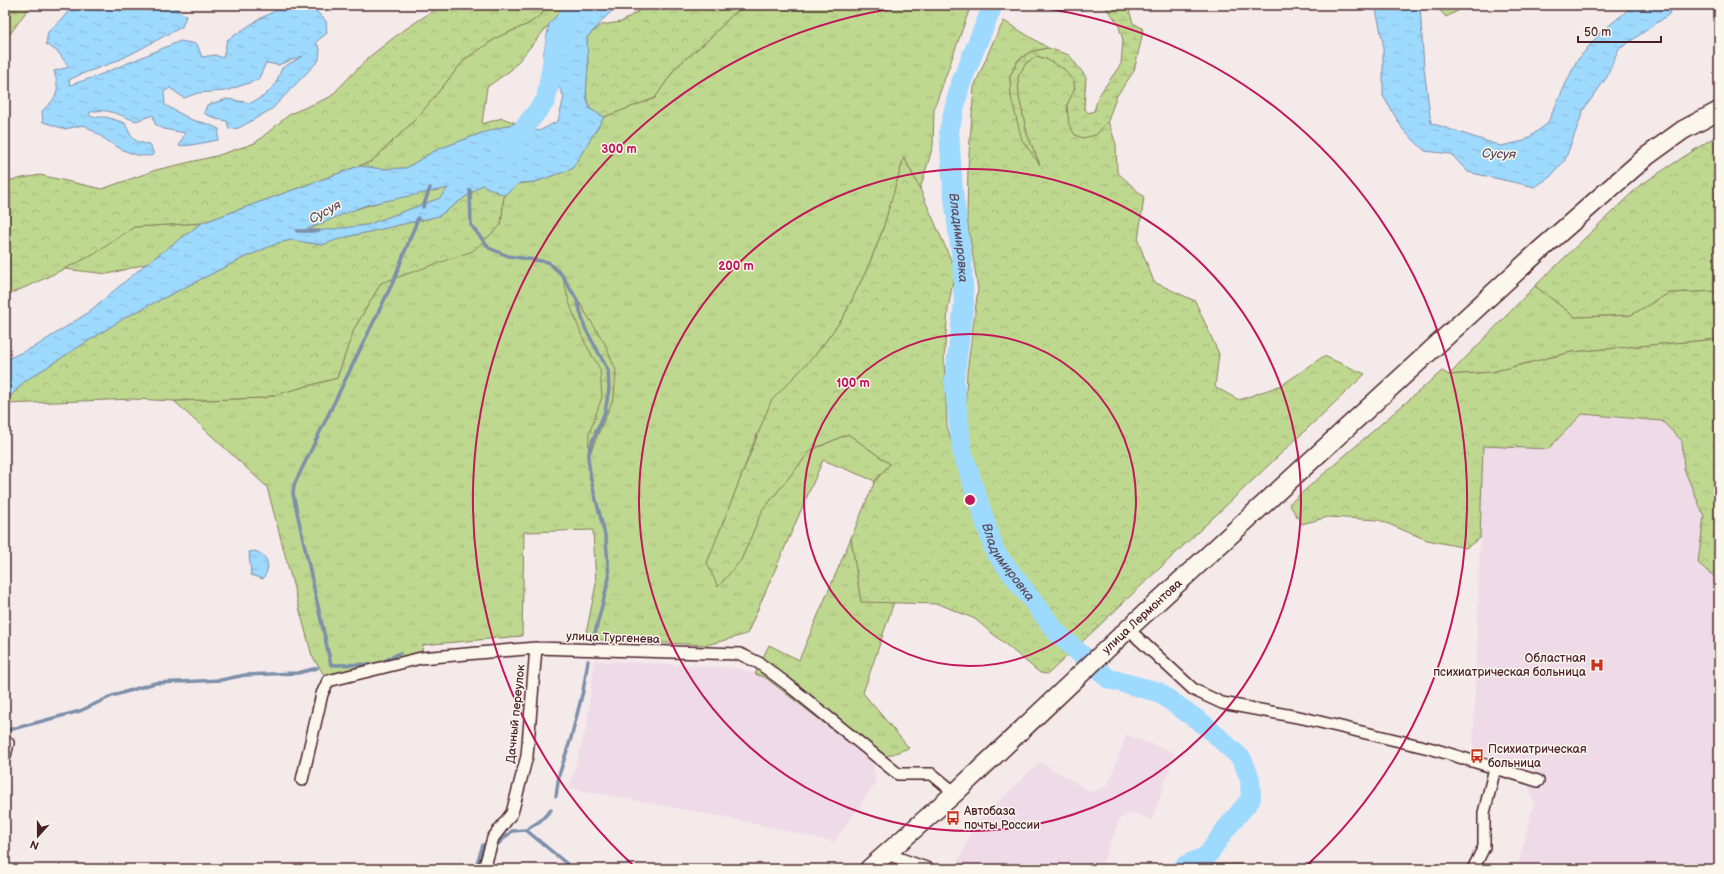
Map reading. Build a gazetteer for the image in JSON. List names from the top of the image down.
{
  "streets": {
    "highway": ["улица Лермонтова"],
    "street": ["улица Тургенева", "Дачный переулок"]
  },
  "crossings": [
    ["улица Лермонтова", "улица Тургенева"],
    ["улица Тургенева", "Дачный переулок"]
  ],
  "water": ["Сусуя", "Владимировка"],
  "places": {
    "hospital": ["Областная психиатрическая больница"],
    "bus stop": ["Психиатрическая больница", "Автобаза почты России"]
  },
  "scale_bar": "50 m",
  "north": "bottom",
  "rings": ["300 m", "200 m", "100 m"]
}
